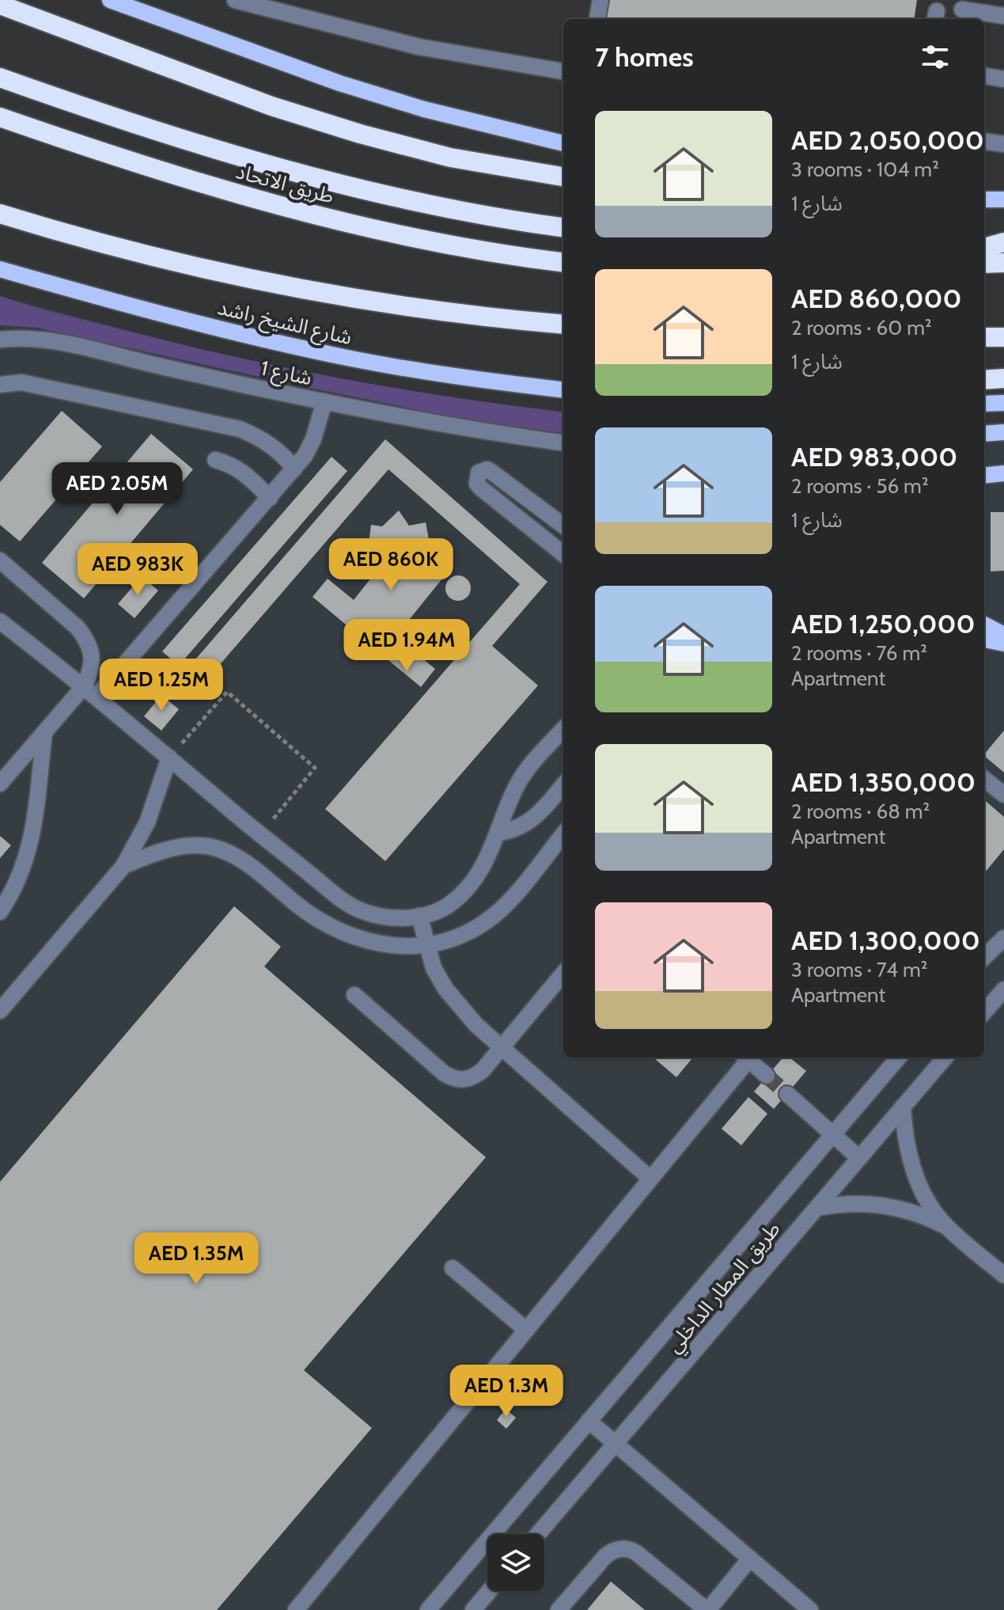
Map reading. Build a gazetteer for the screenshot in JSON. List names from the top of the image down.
{
  "streets": {
    "highway": ["طريق الاتحاد"],
    "main road": ["شارع الشيخ راشد"],
    "street": ["شارع 1", "طريق المطار الداخلي"]
  },
  "page": {
    "heading": "7 homes",
    "list": [
      {
        "name": "AED 2,050,000",
        "note": "3 rooms · 104 m² · شارع 1"
      },
      {
        "name": "AED 860,000",
        "note": "2 rooms · 60 m² · شارع 1"
      },
      {
        "name": "AED 983,000",
        "note": "2 rooms · 56 m² · شارع 1"
      },
      {
        "name": "AED 1,250,000",
        "note": "2 rooms · 76 m² · Apartment"
      },
      {
        "name": "AED 1,350,000",
        "note": "2 rooms · 68 m² · Apartment"
      },
      {
        "name": "AED 1,300,000",
        "note": "3 rooms · 74 m² · Apartment"
      }
    ],
    "price": [
      "AED 2.05M",
      "AED 860K",
      "AED 983K",
      "AED 1.94M",
      "AED 1.25M",
      "AED 1.35M",
      "AED 1.3M"
    ]
  }
}
